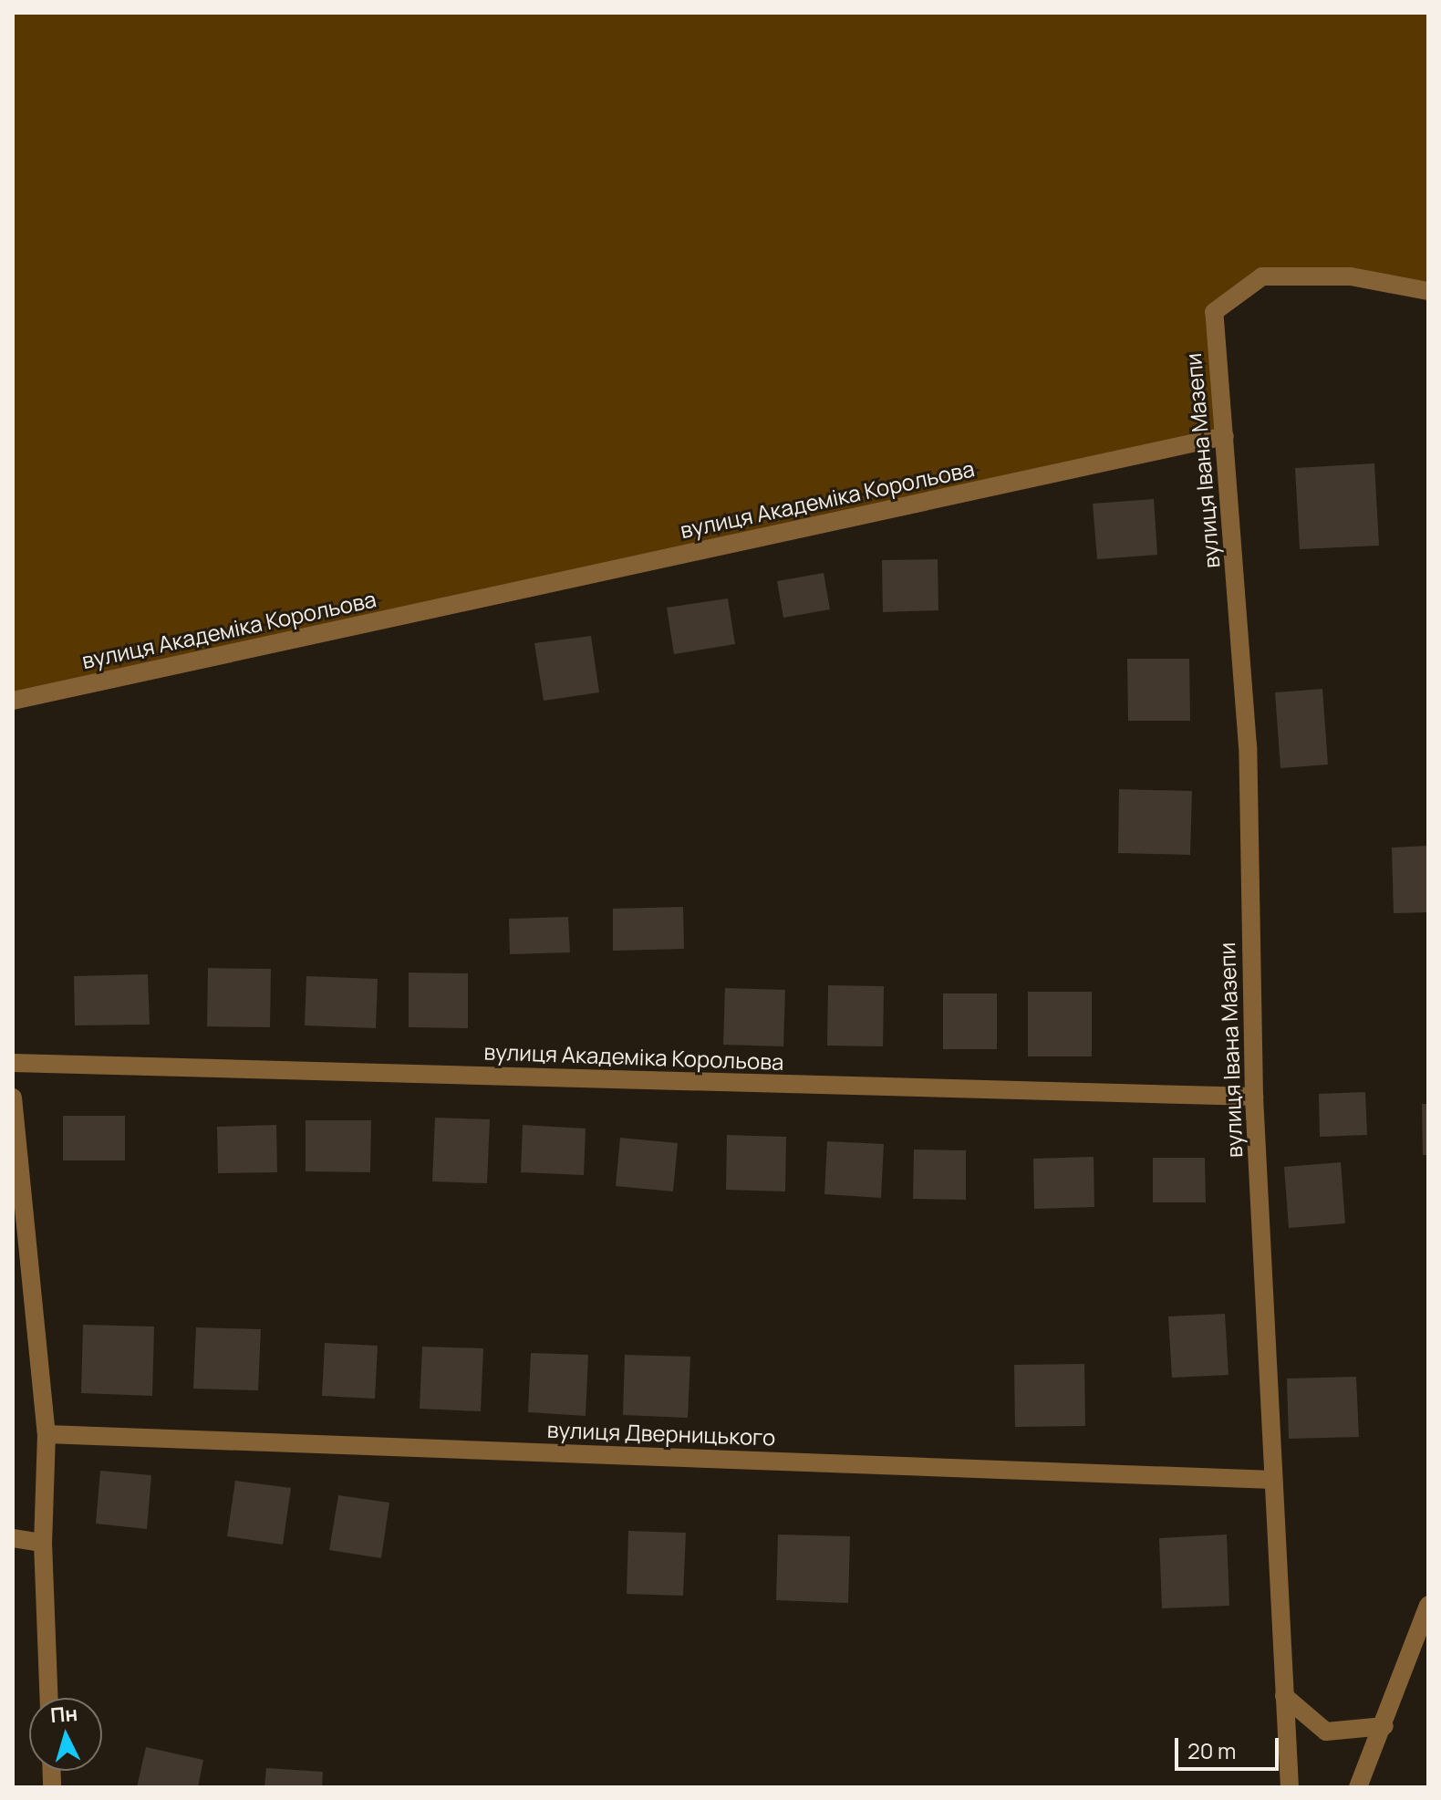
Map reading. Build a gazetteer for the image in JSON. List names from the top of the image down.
{
  "streets": {
    "street": ["вулиця Івана Мазепи", "вулиця Академіка Корольова", "вулиця Дверницького"]
  },
  "crossings": [
    ["вулиця Івана Мазепи", "вулиця Академіка Корольова"],
    ["вулиця Івана Мазепи", "вулиця Дверницького"]
  ],
  "scale_bar": "20 m",
  "north": "top"
}
